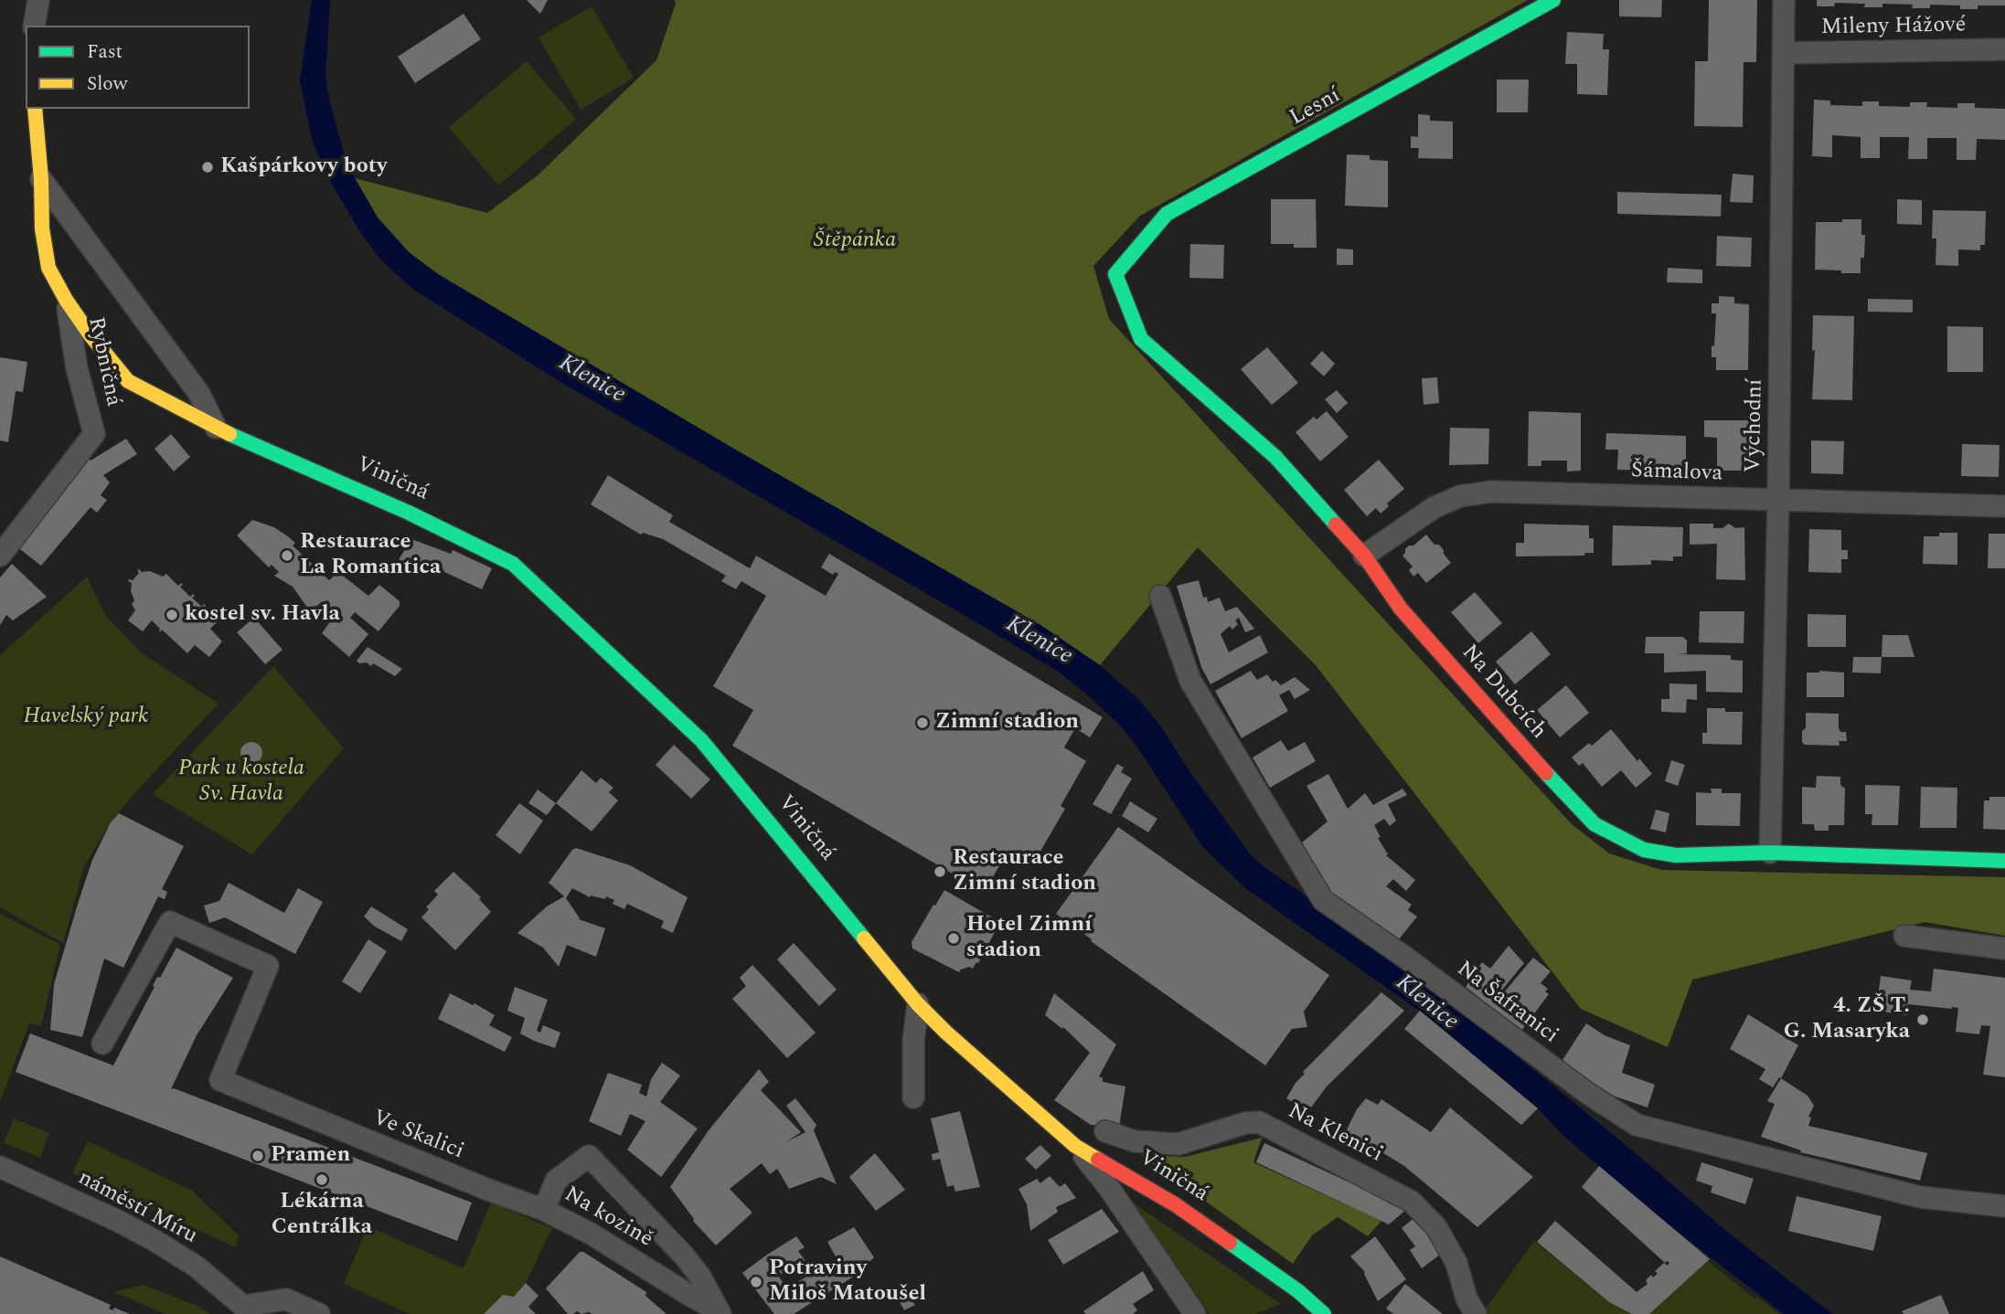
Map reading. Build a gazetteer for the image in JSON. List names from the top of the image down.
{
  "streets": {
    "street": [
      "Mileny Hážové",
      "Lesní",
      "Rybničná",
      "Východní",
      "Šámalova",
      "Viničná",
      "Na Dubcích",
      "Na Šafranici",
      "Na Klenici",
      "Ve Skalici",
      "náměstí Míru",
      "Na kozině"
    ]
  },
  "crossings": [
    ["Mileny Hážové", "Východní"],
    ["Lesní", "Na Dubcích"],
    ["Rybničná", "Viničná"],
    ["Východní", "Šámalova"],
    ["Východní", "Na Dubcích"],
    ["Šámalova", "Na Dubcích"],
    ["Ve Skalici", "Na kozině"]
  ],
  "water": ["Klenice"],
  "parks": ["Štěpánka", "Havelský park", "Park u kostela Sv. Havla"],
  "places": [
    "Kašpárkovy boty",
    "Restaurace La Romantica",
    "kostel sv. Havla",
    "Zimní stadion",
    "Restaurace Zimní stadion",
    "Hotel Zimní stadion",
    "4. ZŠ T. G. Masaryka",
    "Pramen",
    "Lékárna Centrálka",
    "Potraviny Miloš Matoušel"
  ],
  "legend": ["Fast", "Slow"]
}
